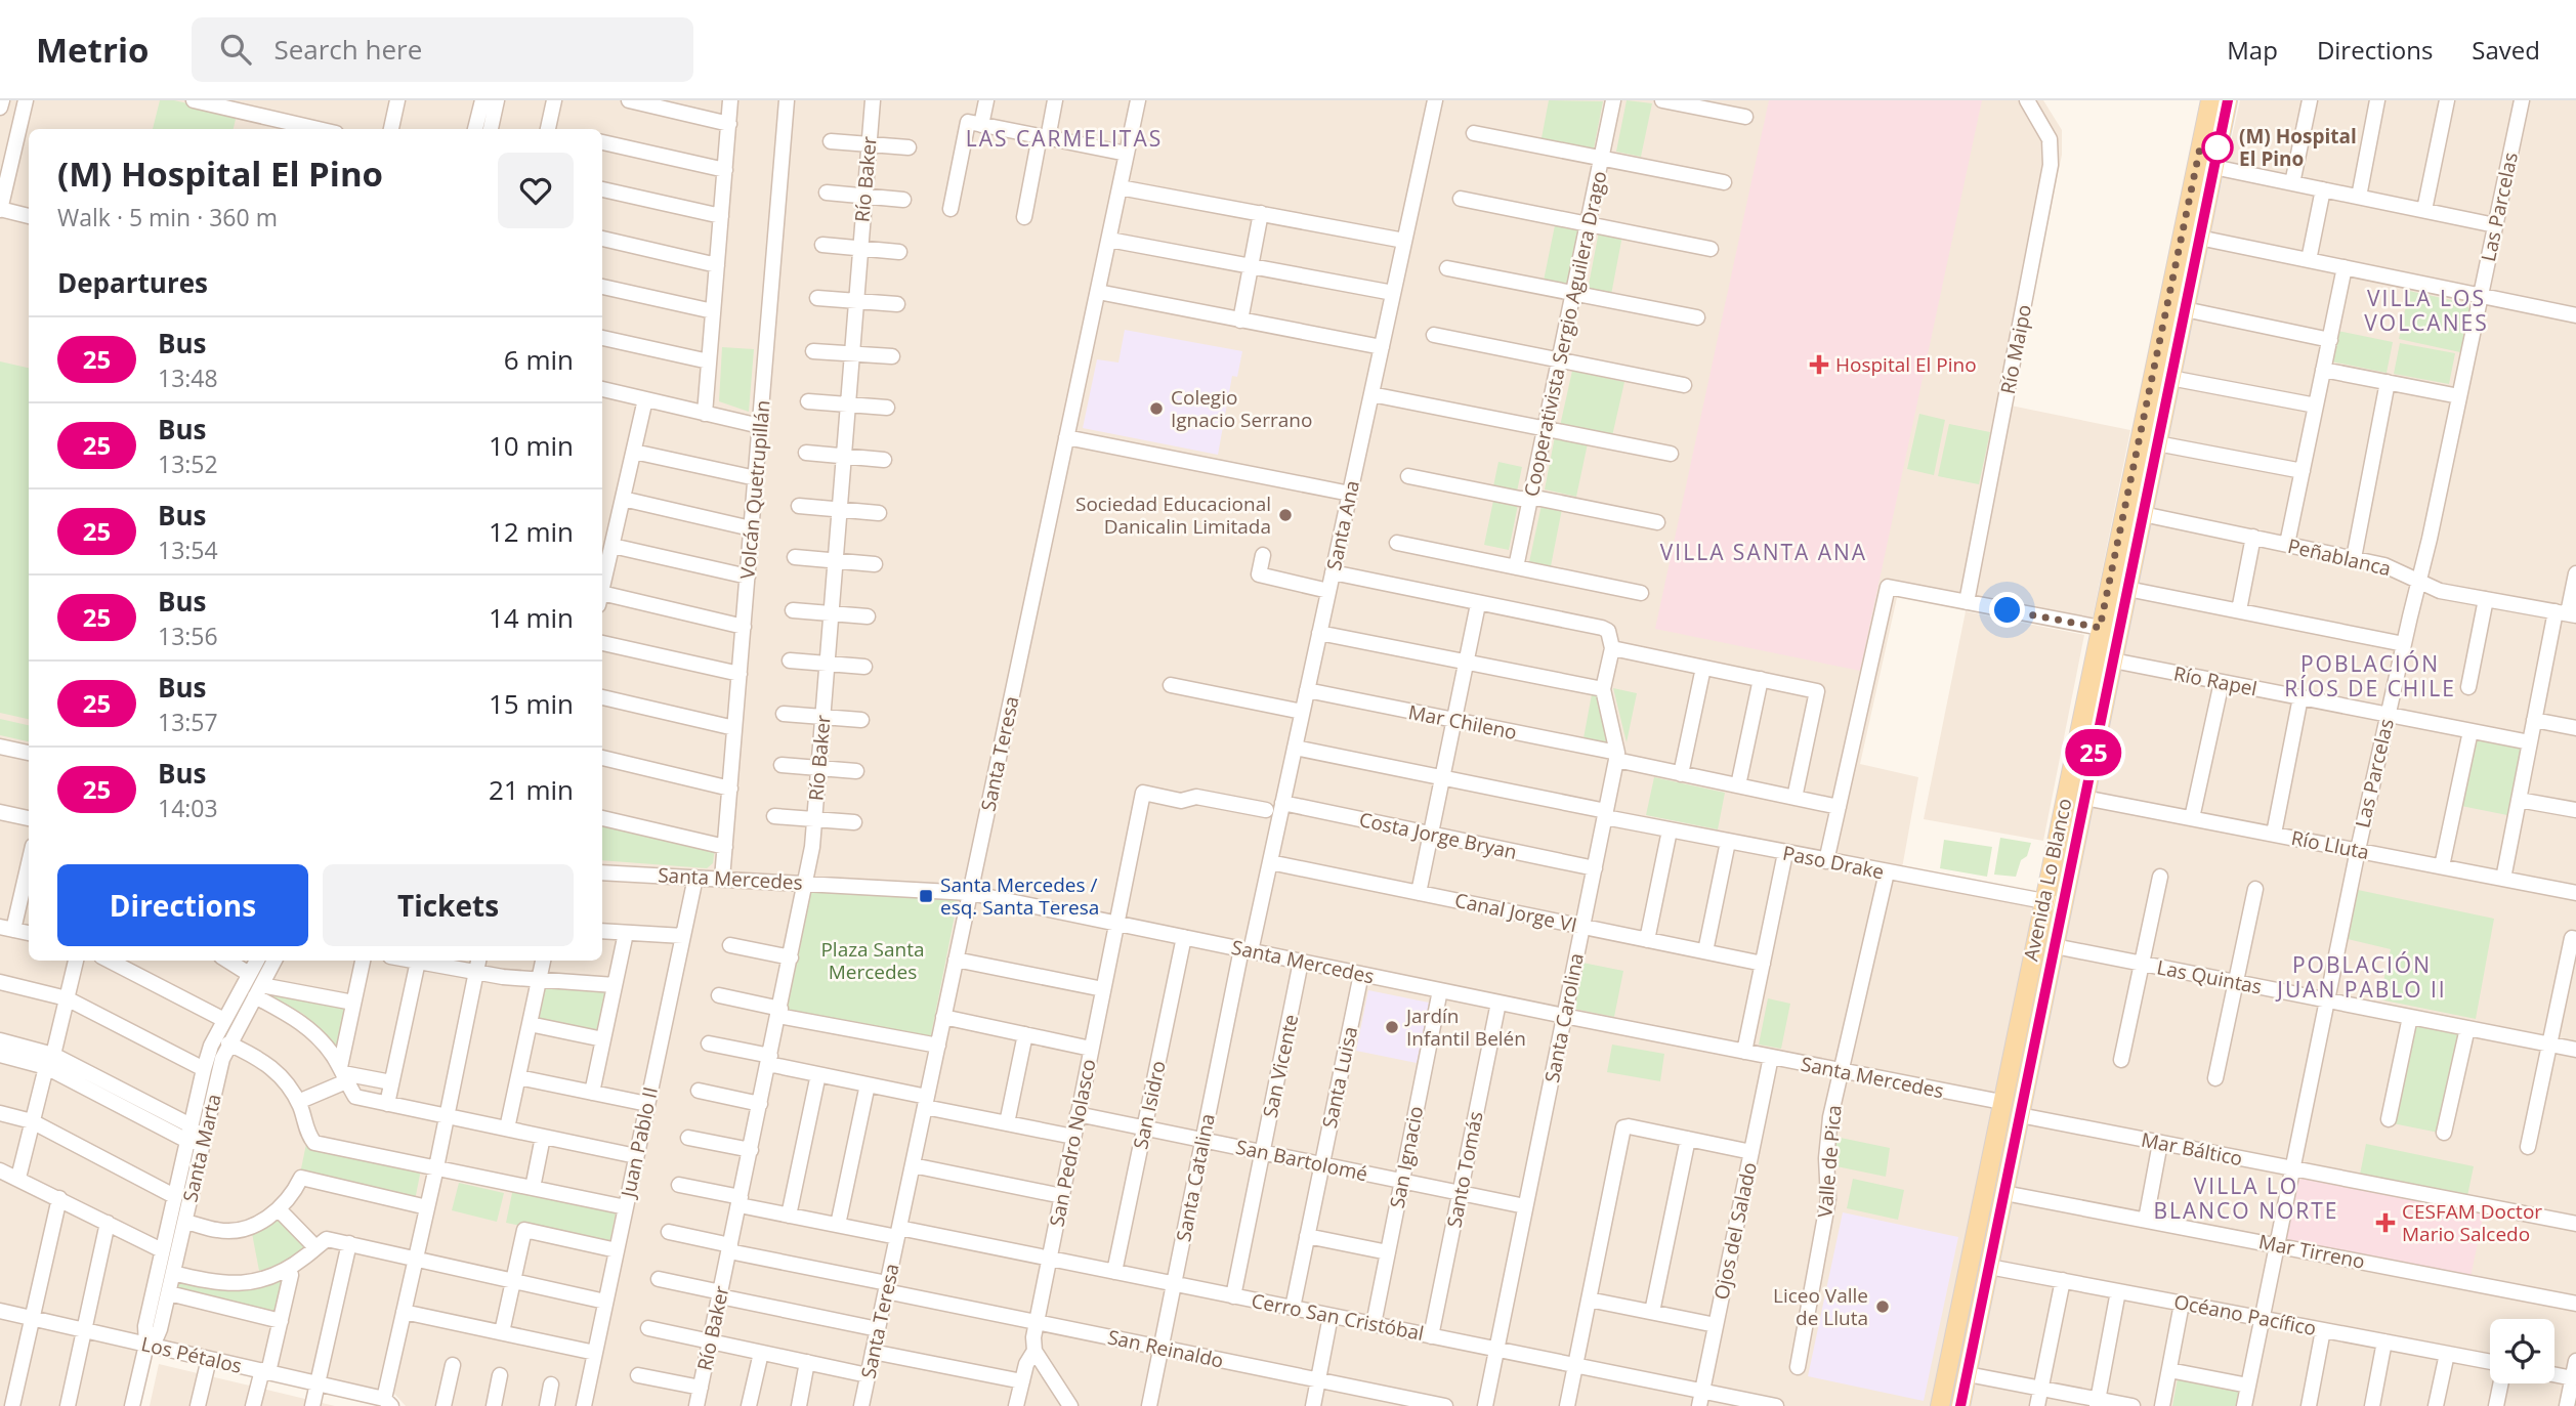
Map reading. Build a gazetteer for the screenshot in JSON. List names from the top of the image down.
{
  "streets": {
    "main road": ["Avenida Lo Blanco"],
    "street": [
      "Río Baker",
      "Las Parcelas",
      "Cooperativista Sergio Aguilera Drago",
      "Río Maipo",
      "Volcán Quetrupillán",
      "Santa Ana",
      "Peñablanca",
      "Río Rapel",
      "Mar Chileno",
      "Santa Teresa",
      "Costa Jorge Bryan",
      "Río Lluta",
      "Paso Drake",
      "Santa Mercedes",
      "Canal Jorge VI",
      "Las Quintas",
      "Santa Carolina",
      "San Vicente",
      "Santa Luisa",
      "San Isidro",
      "Juan Pablo II",
      "San Pedro Nolasco",
      "Santa Marta",
      "Mar Báltico",
      "San Ignacio",
      "San Bartolomé",
      "Valle de Pica",
      "Santo Tomás",
      "Santa Catalina",
      "Ojos del Salado",
      "Mar Tirreno",
      "Océano Pacífico",
      "Cerro San Cristóbal",
      "San Reinaldo",
      "Los Pétalos"
    ]
  },
  "crossings": [
    ["Río Baker", "Santa Mercedes"],
    ["Río Baker", "Cerro San Cristóbal"],
    ["Río Baker", "San Reinaldo"],
    ["Las Parcelas", "Peñablanca"],
    ["Las Parcelas", "Río Rapel"],
    ["Las Parcelas", "Río Lluta"],
    ["Las Parcelas", "Las Quintas"],
    ["Las Parcelas", "Mar Báltico"],
    ["Las Parcelas", "Mar Tirreno"],
    ["Las Parcelas", "Océano Pacífico"],
    ["Volcán Quetrupillán", "Santa Mercedes"],
    ["Santa Ana", "Mar Chileno"],
    ["Santa Ana", "Costa Jorge Bryan"],
    ["Santa Ana", "Paso Drake"],
    ["Santa Ana", "Santa Mercedes"],
    ["Santa Ana", "Canal Jorge VI"],
    ["Santa Ana", "Santa Catalina"],
    ["Peñablanca", "Avenida Lo Blanco"],
    ["Río Rapel", "Avenida Lo Blanco"],
    ["Mar Chileno", "Santa Carolina"],
    ["Santa Teresa", "Santa Mercedes"],
    ["Santa Teresa", "Cerro San Cristóbal"],
    ["Santa Teresa", "San Reinaldo"],
    ["Costa Jorge Bryan", "Santa Carolina"],
    ["Río Lluta", "Avenida Lo Blanco"],
    ["Paso Drake", "Avenida Lo Blanco"],
    ["Paso Drake", "Santa Carolina"],
    ["Paso Drake", "Valle de Pica"],
    ["Santa Mercedes", "Avenida Lo Blanco"],
    ["Santa Mercedes", "Santa Carolina"],
    ["Santa Mercedes", "San Vicente"],
    ["Santa Mercedes", "Santa Luisa"],
    ["Santa Mercedes", "San Isidro"],
    ["Santa Mercedes", "Juan Pablo II"],
    ["Santa Mercedes", "San Pedro Nolasco"],
    ["Santa Mercedes", "San Ignacio"],
    ["Santa Mercedes", "Valle de Pica"],
    ["Santa Mercedes", "Santo Tomás"],
    ["Santa Mercedes", "Santa Catalina"],
    ["Santa Mercedes", "Ojos del Salado"],
    ["Avenida Lo Blanco", "Las Quintas"],
    ["Avenida Lo Blanco", "Mar Báltico"],
    ["Avenida Lo Blanco", "Mar Tirreno"],
    ["Avenida Lo Blanco", "Océano Pacífico"],
    ["Canal Jorge VI", "Santa Carolina"],
    ["Santa Carolina", "San Bartolomé"],
    ["Santa Carolina", "Cerro San Cristóbal"],
    ["San Vicente", "San Bartolomé"],
    ["San Vicente", "Cerro San Cristóbal"],
    ["Santa Luisa", "San Bartolomé"],
    ["Santa Luisa", "Cerro San Cristóbal"],
    ["San Isidro", "San Bartolomé"],
    ["San Isidro", "Cerro San Cristóbal"],
    ["San Pedro Nolasco", "San Bartolomé"],
    ["San Pedro Nolasco", "Cerro San Cristóbal"],
    ["San Pedro Nolasco", "San Reinaldo"],
    ["Santa Marta", "Los Pétalos"],
    ["San Ignacio", "San Bartolomé"],
    ["San Ignacio", "Cerro San Cristóbal"],
    ["San Bartolomé", "Santo Tomás"],
    ["San Bartolomé", "Santa Catalina"],
    ["Santo Tomás", "Cerro San Cristóbal"],
    ["Santa Catalina", "Cerro San Cristóbal"],
    ["Santa Catalina", "San Reinaldo"],
    ["Ojos del Salado", "Cerro San Cristóbal"]
  ],
  "districts": [
    "LAS CARMELITAS",
    "VILLA LOS VOLCANES",
    "VILLA SANTA ANA",
    "POBLACIÓN RÍOS DE CHILE",
    "POBLACIÓN JUAN PABLO II",
    "VILLA LO BLANCO NORTE"
  ],
  "parks": ["Plaza Santa Mercedes"],
  "places": {
    "other": [
      "(M) Hospital El Pino",
      "Colegio Ignacio Serrano",
      "Sociedad Educacional Danicalin Limitada",
      "Jardín Infantil Belén",
      "Liceo Valle de Lluta"
    ],
    "health": ["Hospital El Pino", "CESFAM Doctor Mario Salcedo"],
    "transit": ["Santa Mercedes / esq. Santa Teresa"]
  },
  "lines": ["bus line 25"],
  "page": {
    "header": "Metrio",
    "search": "Search here",
    "nav": ["Map", "Directions", "Saved"],
    "on_map": "25",
    "heading": [
      ["(M) Hospital El Pino", "Walk · 5 min · 360 m"],
      "Departures"
    ],
    "list": [
      {
        "mark": "25",
        "name": "Bus",
        "note": "13:48",
        "value": "6 min"
      },
      {
        "mark": "25",
        "name": "Bus",
        "note": "13:52",
        "value": "10 min"
      },
      {
        "mark": "25",
        "name": "Bus",
        "note": "13:54",
        "value": "12 min"
      },
      {
        "mark": "25",
        "name": "Bus",
        "note": "13:56",
        "value": "14 min"
      },
      {
        "mark": "25",
        "name": "Bus",
        "note": "13:57",
        "value": "15 min"
      },
      {
        "mark": "25",
        "name": "Bus",
        "note": "14:03",
        "value": "21 min"
      }
    ],
    "buttons": ["Directions", "Tickets"]
  }
}
